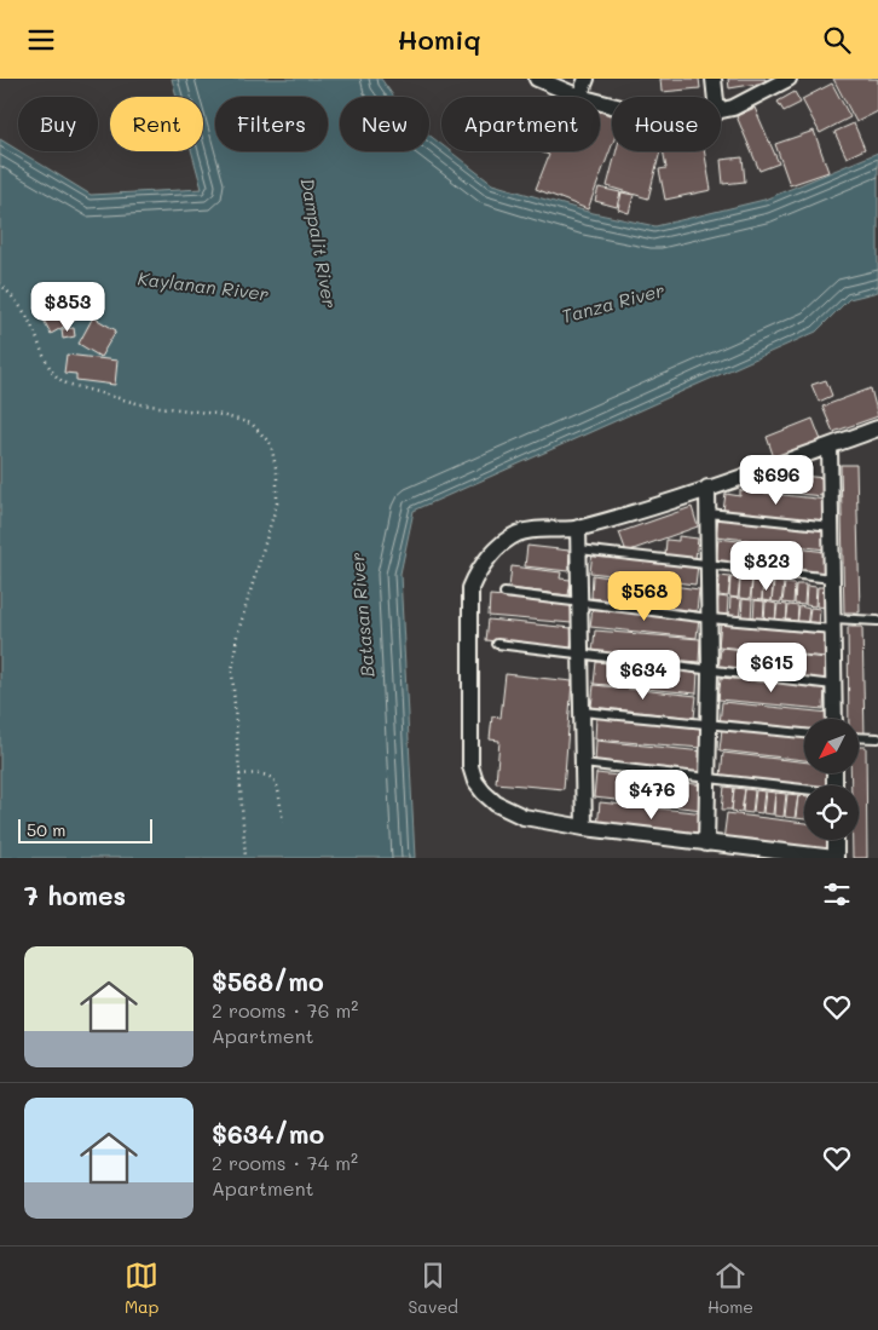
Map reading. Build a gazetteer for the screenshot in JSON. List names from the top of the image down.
{
  "water": [
    "Dampalit River",
    "Kaylanan River",
    "Tanza River",
    "Batasan River"
  ],
  "scale_bar": "50 m",
  "north": "bottom left",
  "page": {
    "header": "Homiq",
    "chip": [
      "Buy",
      "Rent",
      "Filters",
      "New",
      "Apartment",
      "House"
    ],
    "price": [
      "$853",
      "$696",
      "$823",
      "$568",
      "$615",
      "$634",
      "$476"
    ],
    "scale": "50 m",
    "heading": "7 homes",
    "list": [
      {
        "name": "$568/mo",
        "note": "2 rooms · 76 m² · Apartment"
      },
      {
        "name": "$634/mo",
        "note": "2 rooms · 74 m² · Apartment"
      }
    ],
    "tabs": ["Map", "Saved", "Home"]
  }
}
